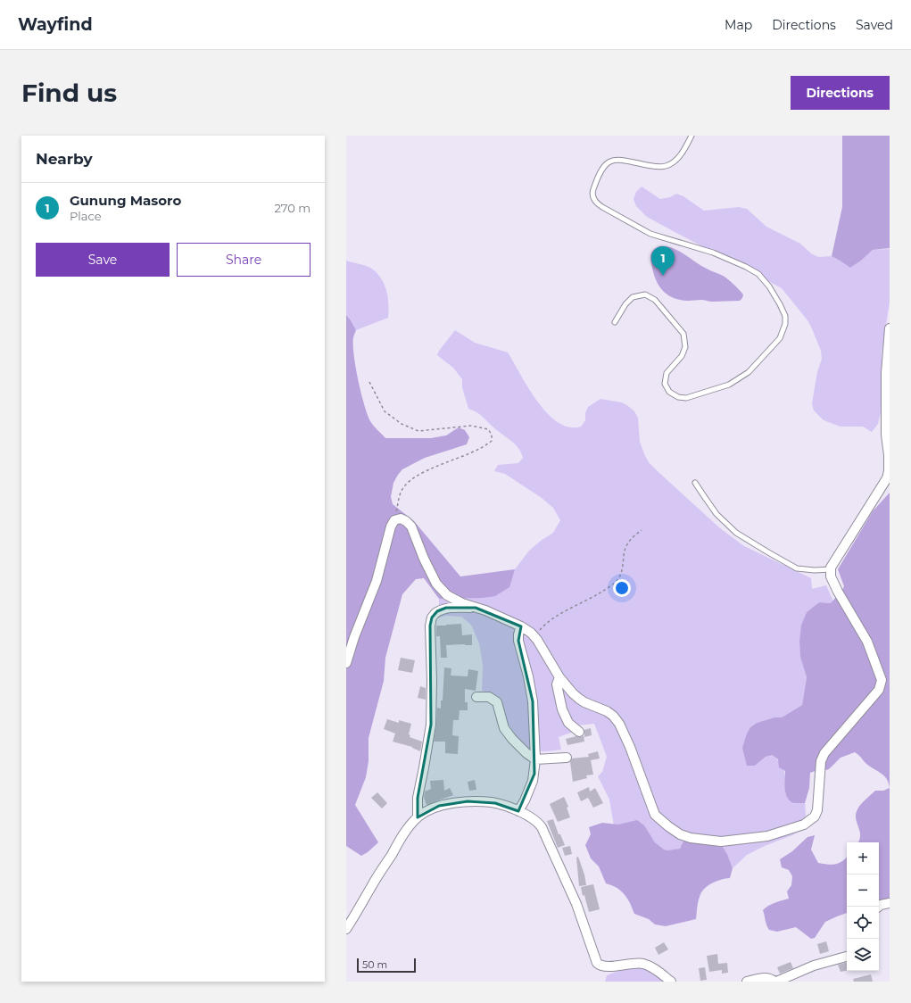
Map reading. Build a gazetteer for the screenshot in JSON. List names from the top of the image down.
{
  "scale_bar": "50 m",
  "page": {
    "header": "Wayfind",
    "nav": ["Map", "Directions", "Saved"],
    "buttons": [
      "Directions",
      ["Save", "Share"]
    ],
    "title": "Find us",
    "heading": "Nearby",
    "list": [
      {
        "mark": "1",
        "name": "Gunung Masoro",
        "note": "Place",
        "value": "270 m"
      }
    ],
    "pins": "1",
    "map_buttons": ["+", "−"],
    "scale": "50 m"
  }
}
